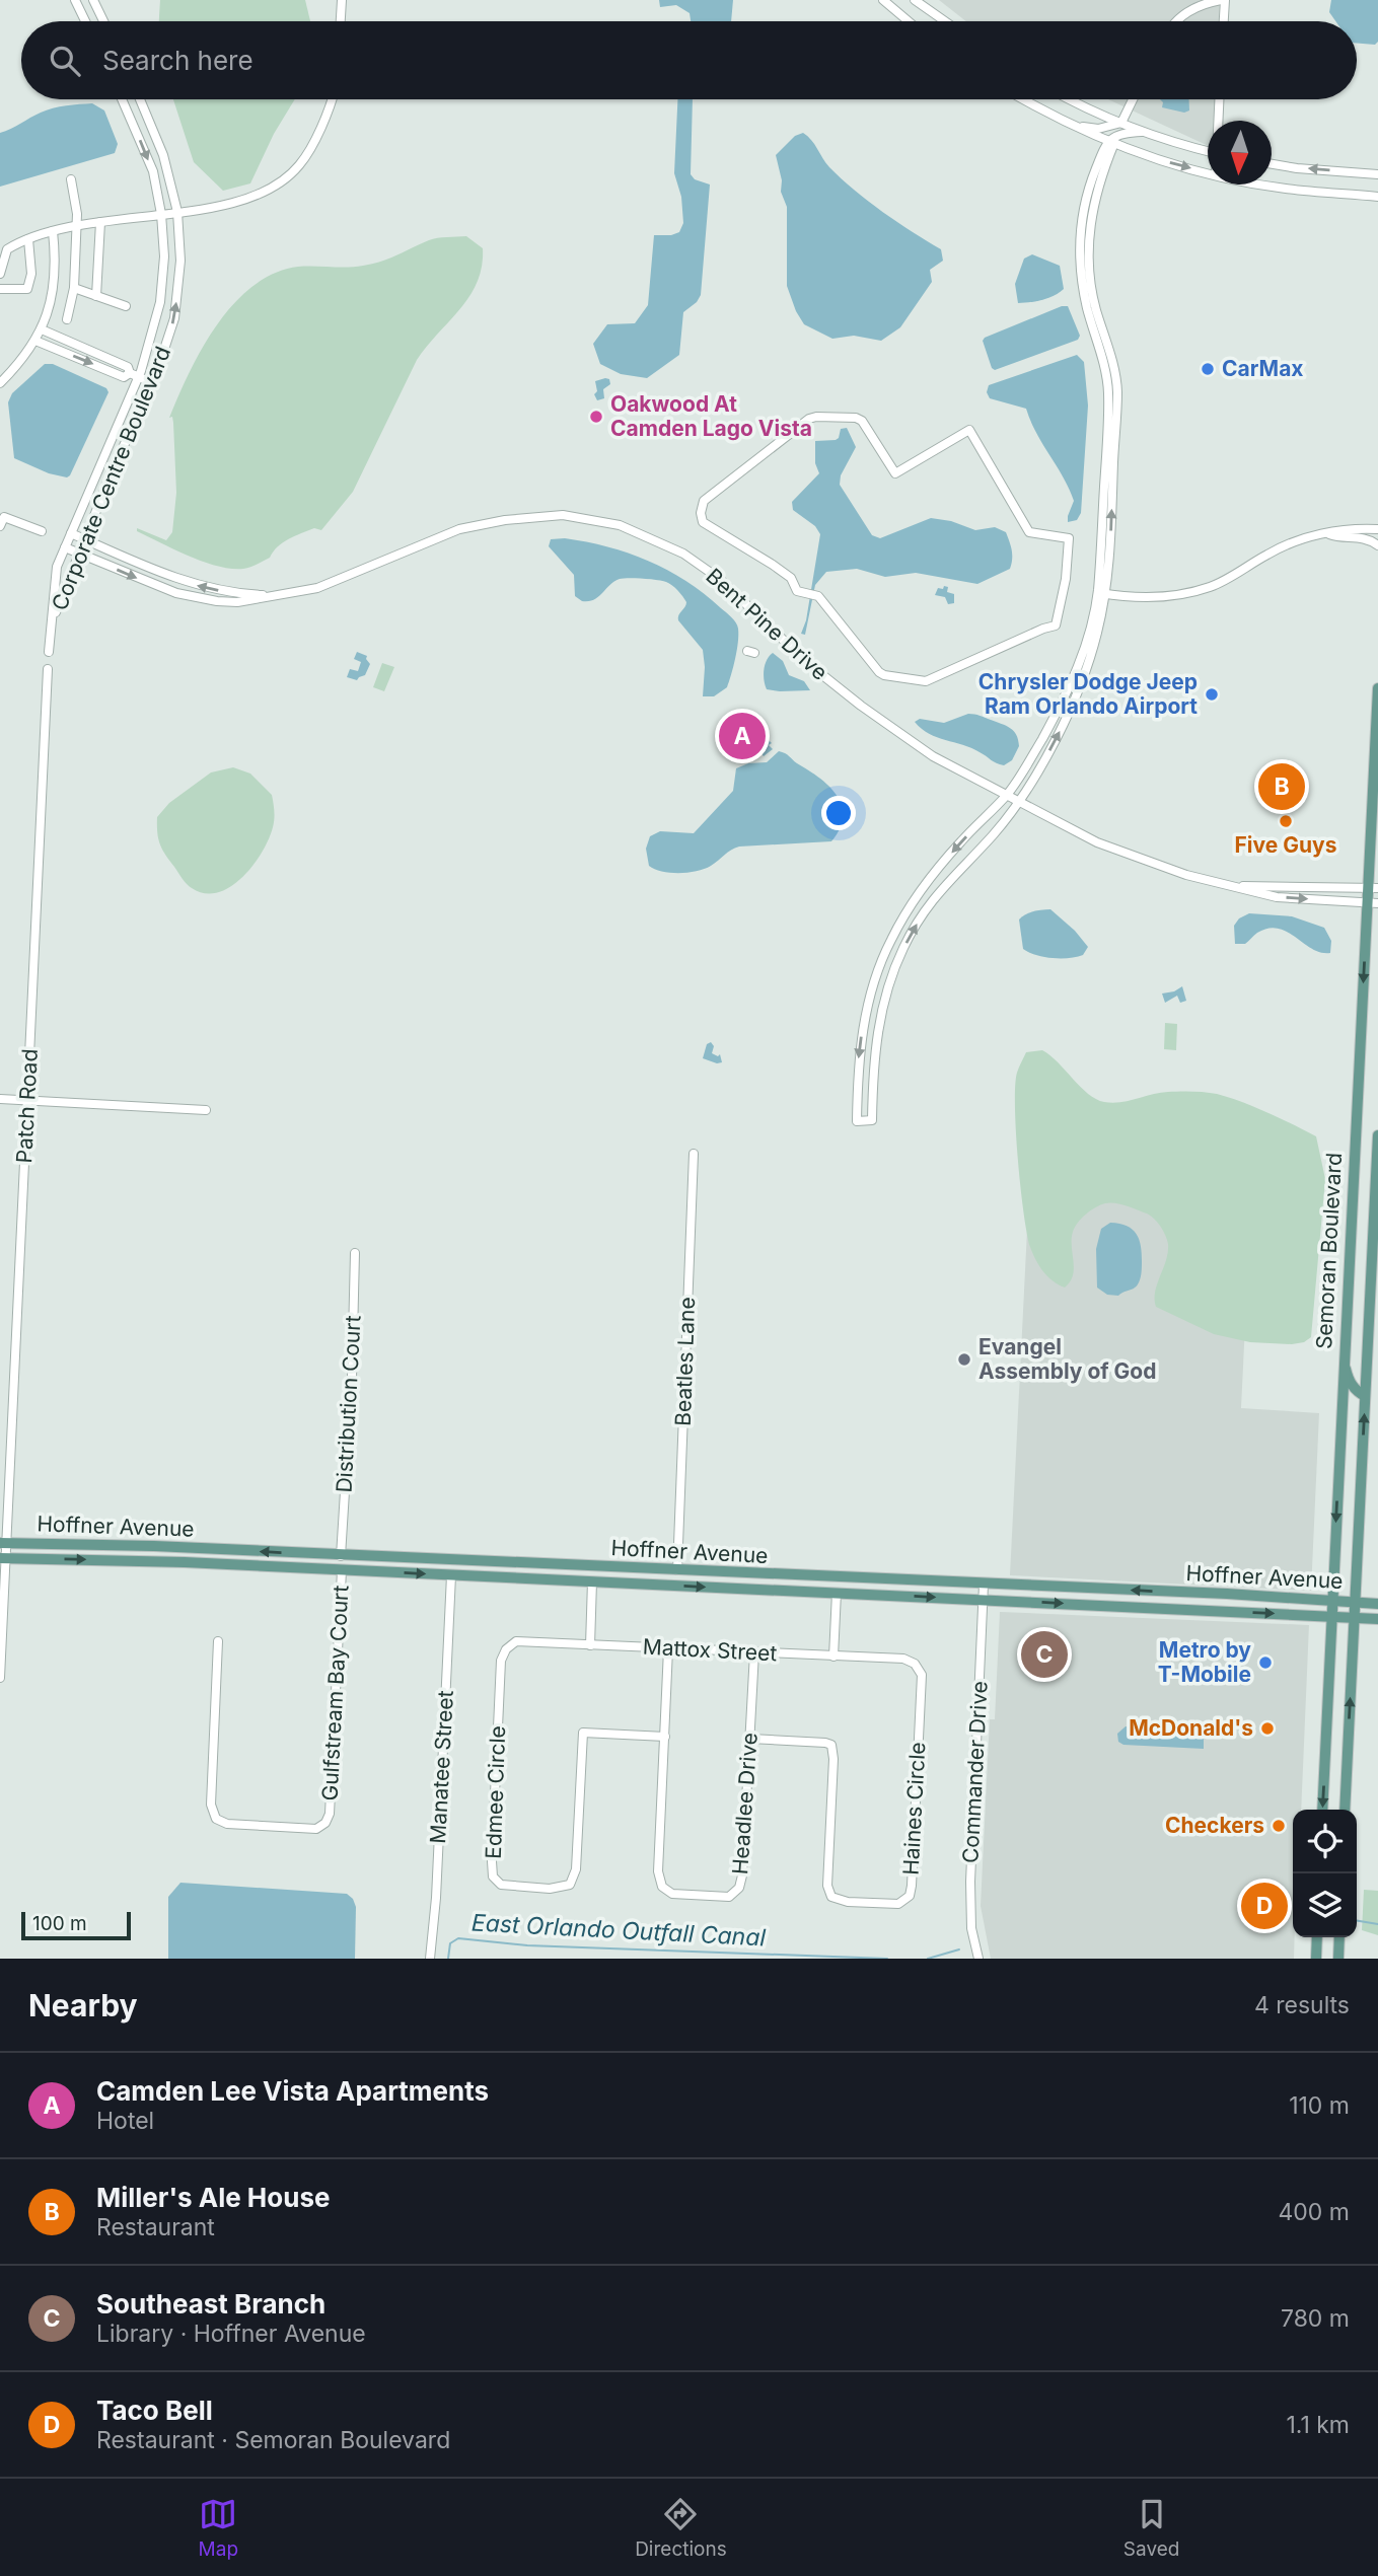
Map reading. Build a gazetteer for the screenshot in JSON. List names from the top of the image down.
{
  "streets": {
    "main road": ["Semoran Boulevard", "Hoffner Avenue"],
    "street": [
      "Corporate Centre Boulevard",
      "Bent Pine Drive",
      "Patch Road",
      "Beatles Lane",
      "Distribution Court",
      "Mattox Street",
      "Gulfstream Bay Court",
      "Manatee Street",
      "Commander Drive",
      "Edmee Circle",
      "Headlee Drive",
      "Haines Circle"
    ]
  },
  "crossings": [
    ["Corporate Centre Boulevard", "Bent Pine Drive"],
    ["Bent Pine Drive", "Semoran Boulevard"],
    ["Patch Road", "Hoffner Avenue"],
    ["Semoran Boulevard", "Hoffner Avenue"],
    ["Beatles Lane", "Hoffner Avenue"],
    ["Distribution Court", "Hoffner Avenue"],
    ["Hoffner Avenue", "Gulfstream Bay Court"],
    ["Hoffner Avenue", "Manatee Street"],
    ["Hoffner Avenue", "Commander Drive"],
    ["Mattox Street", "Edmee Circle"],
    ["Mattox Street", "Headlee Drive"],
    ["Mattox Street", "Haines Circle"],
    ["Edmee Circle", "Headlee Drive"],
    ["Headlee Drive", "Haines Circle"]
  ],
  "water": ["East Orlando Outfall Canal"],
  "places": [
    "CarMax",
    "Oakwood At Camden Lago Vista",
    "Chrysler Dodge Jeep Ram Orlando Airport",
    "Five Guys",
    "Evangel Assembly of God",
    "Metro by T-Mobile",
    "McDonald's",
    "Checkers"
  ],
  "scale_bar": "100 m",
  "north": "bottom",
  "page": {
    "search": "Search here",
    "pins": [
      "A",
      "B",
      "C",
      "D"
    ],
    "scale": "100 m",
    "heading": ["Nearby", "4 results"],
    "list": [
      {
        "mark": "A",
        "name": "Camden Lee Vista Apartments",
        "note": "Hotel",
        "value": "110 m"
      },
      {
        "mark": "B",
        "name": "Miller's Ale House",
        "note": "Restaurant",
        "value": "400 m"
      },
      {
        "mark": "C",
        "name": "Southeast Branch",
        "note": "Library · Hoffner Avenue",
        "value": "780 m"
      },
      {
        "mark": "D",
        "name": "Taco Bell",
        "note": "Restaurant · Semoran Boulevard",
        "value": "1.1 km"
      }
    ],
    "nav": ["Map", "Directions", "Saved"]
  }
}
